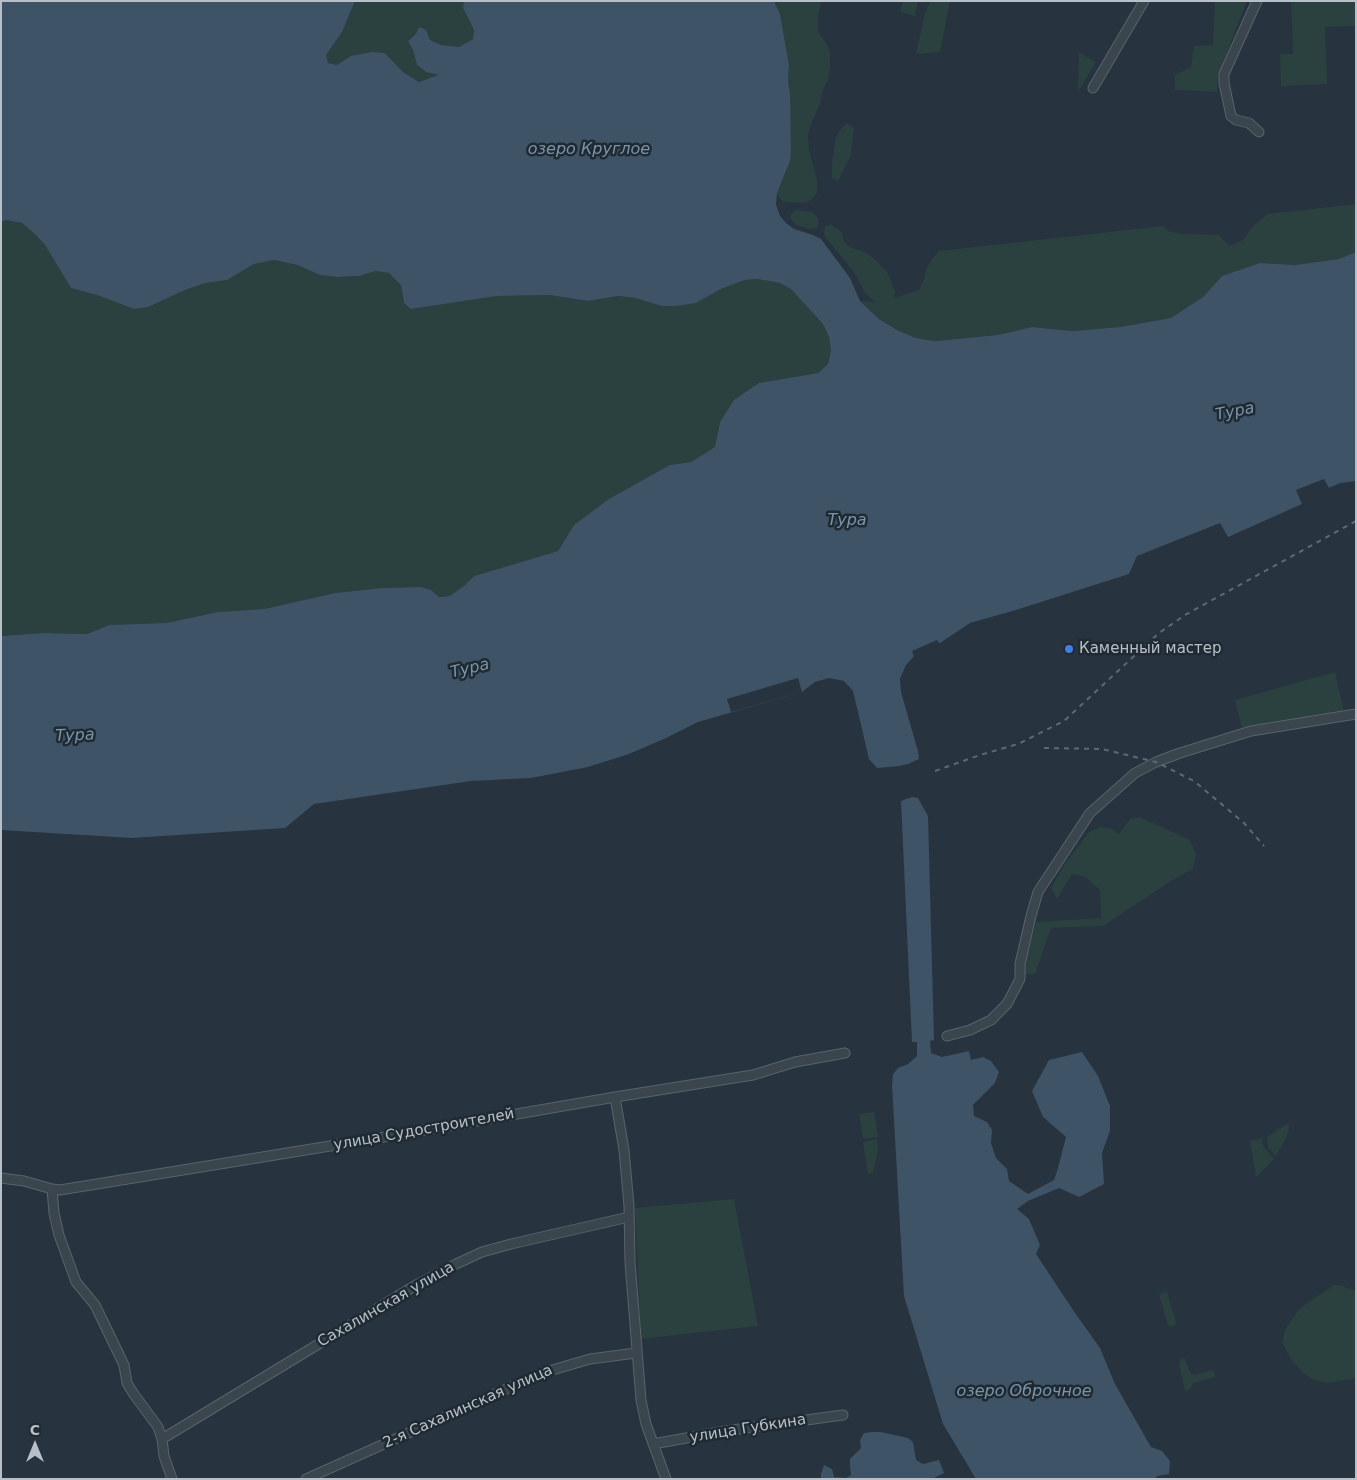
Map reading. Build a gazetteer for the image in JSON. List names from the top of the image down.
{
  "streets": {
    "street": [
      "улица Судостроителей",
      "Сахалинская улица",
      "2-я Сахалинская улица",
      "улица Губкина"
    ]
  },
  "water": ["озеро Круглое", "Тура", "озеро Оброчное"],
  "places": ["Каменный мастер"],
  "north": "top"
}
